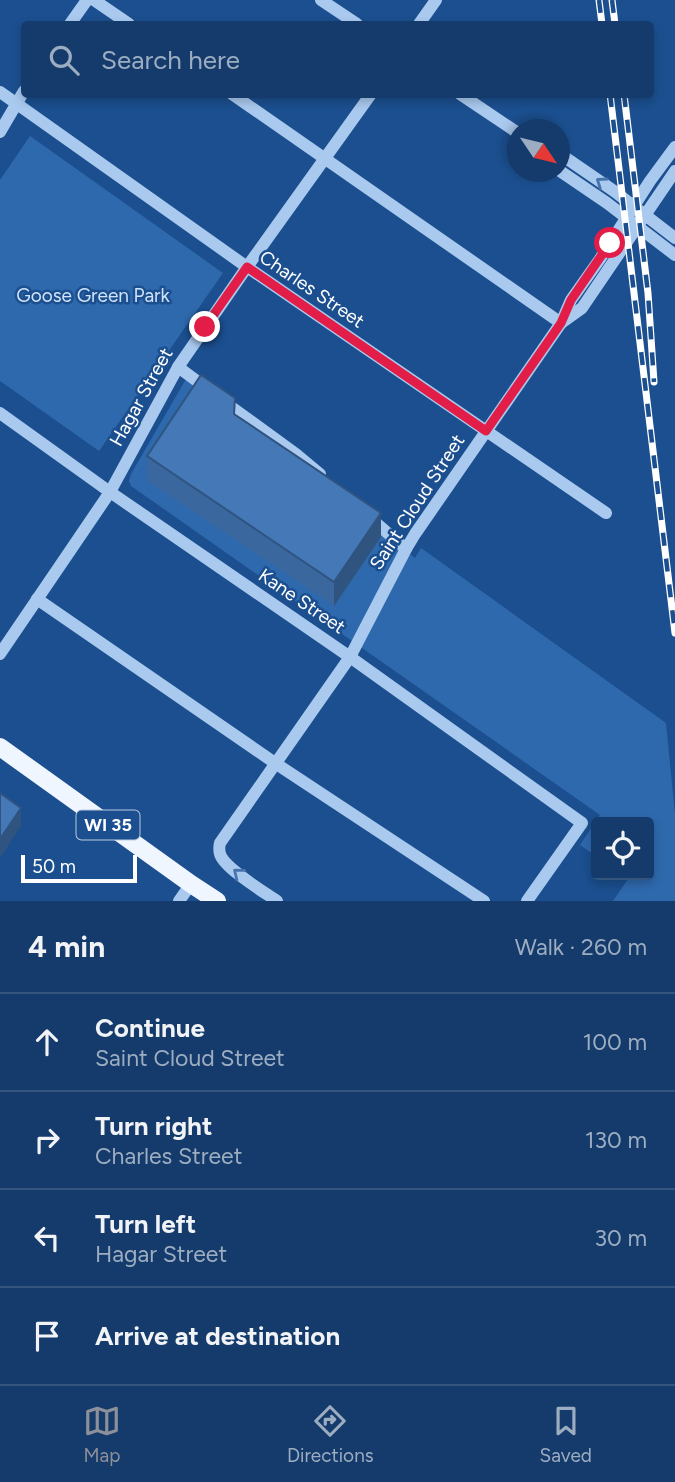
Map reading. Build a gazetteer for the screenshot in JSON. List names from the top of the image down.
{
  "streets": {
    "main road": ["WI 35"],
    "street": [
      "Charles Street",
      "Hagar Street",
      "Saint Cloud Street",
      "Kane Street"
    ]
  },
  "crossings": [
    ["Charles Street", "Hagar Street"],
    ["Charles Street", "Saint Cloud Street"],
    ["Hagar Street", "Kane Street"],
    ["Saint Cloud Street", "Kane Street"]
  ],
  "parks": ["Goose Green Park"],
  "scale_bar": "50 m",
  "north": "bottom right",
  "page": {
    "search": "Search here",
    "scale": "50 m",
    "heading": ["4 min", "Walk · 260 m"],
    "list": [
      ["Continue", "Saint Cloud Street", "100 m"],
      ["Turn right", "Charles Street", "130 m"],
      ["Turn left", "Hagar Street", "30 m"],
      "Arrive at destination"
    ],
    "nav": ["Map", "Directions", "Saved"]
  }
}
